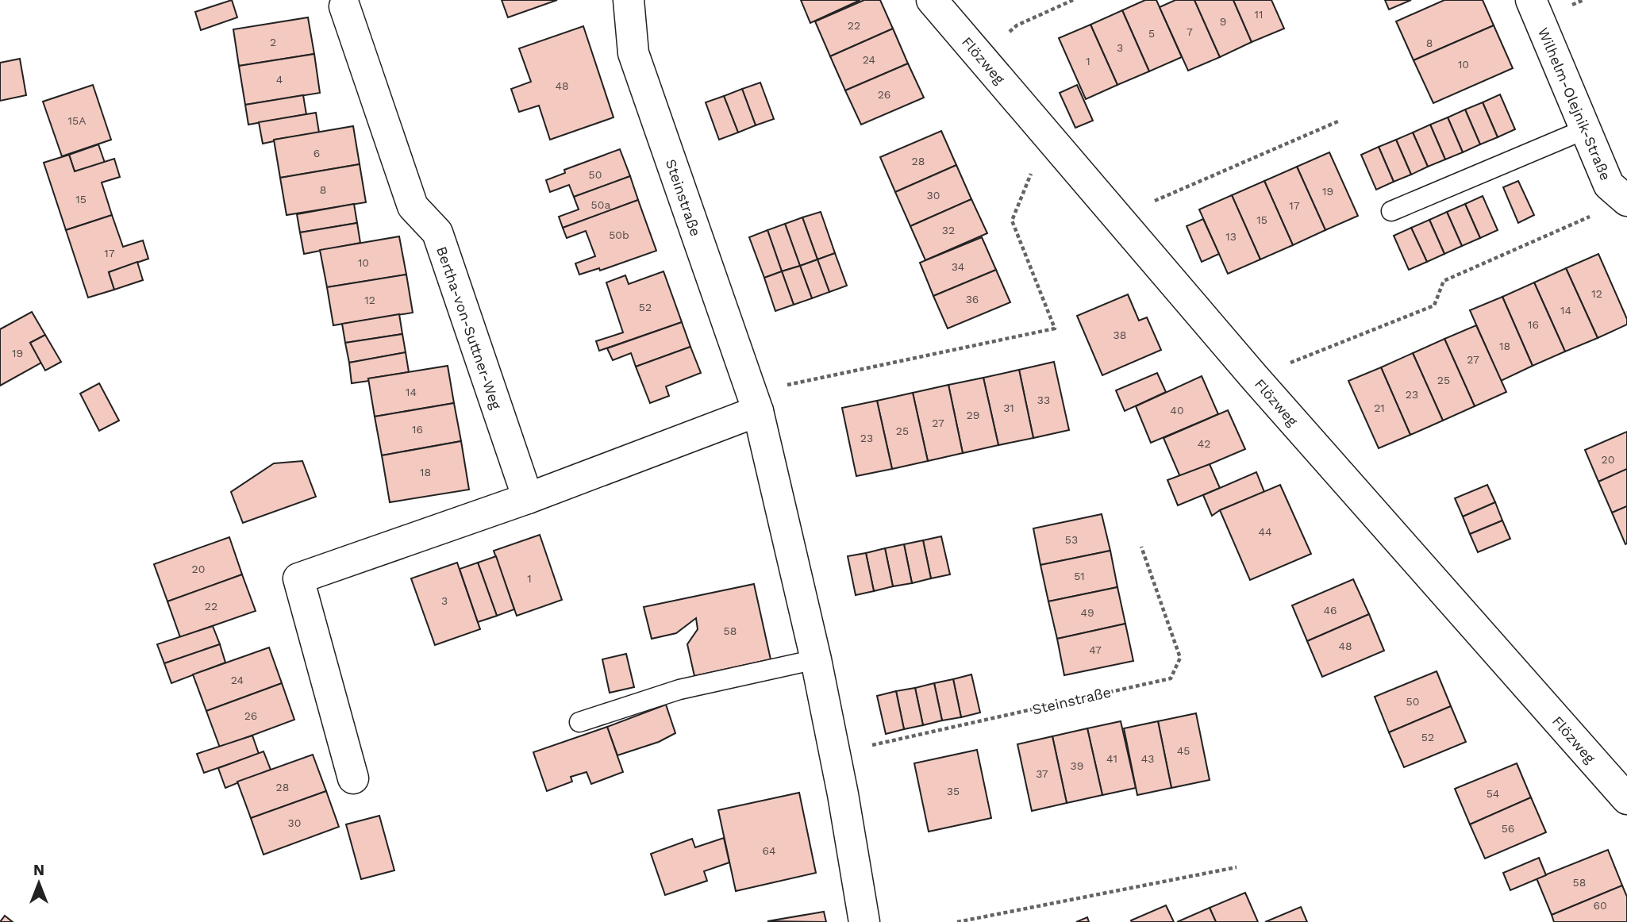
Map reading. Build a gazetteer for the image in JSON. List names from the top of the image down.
{
  "streets": {
    "street": [
      "Flözweg",
      "Wilhelm-Olejnik-Straße",
      "Steinstraße",
      "Bertha-von-Suttner-Weg"
    ]
  },
  "house_numbers": [
    "11",
    "9",
    "22",
    "7",
    "5",
    "2",
    "8",
    "3",
    "24",
    "1",
    "10",
    "4",
    "48",
    "26",
    "15A",
    "6",
    "28",
    "50",
    "8",
    "19",
    "30",
    "15",
    "50a",
    "17",
    "15",
    "32",
    "50b",
    "13",
    "17",
    "10",
    "34",
    "12",
    "36",
    "12",
    "52",
    "14",
    "16",
    "38",
    "18",
    "19",
    "27",
    "25",
    "14",
    "23",
    "33",
    "31",
    "21",
    "40",
    "29",
    "27",
    "16",
    "25",
    "23",
    "42",
    "20",
    "18",
    "44",
    "53",
    "20",
    "51",
    "1",
    "3",
    "22",
    "46",
    "49",
    "58",
    "48",
    "47",
    "24",
    "50",
    "26",
    "52",
    "45",
    "41",
    "43",
    "39",
    "37",
    "28",
    "35",
    "54",
    "30",
    "56",
    "64",
    "58",
    "60"
  ],
  "north": "top"
}
